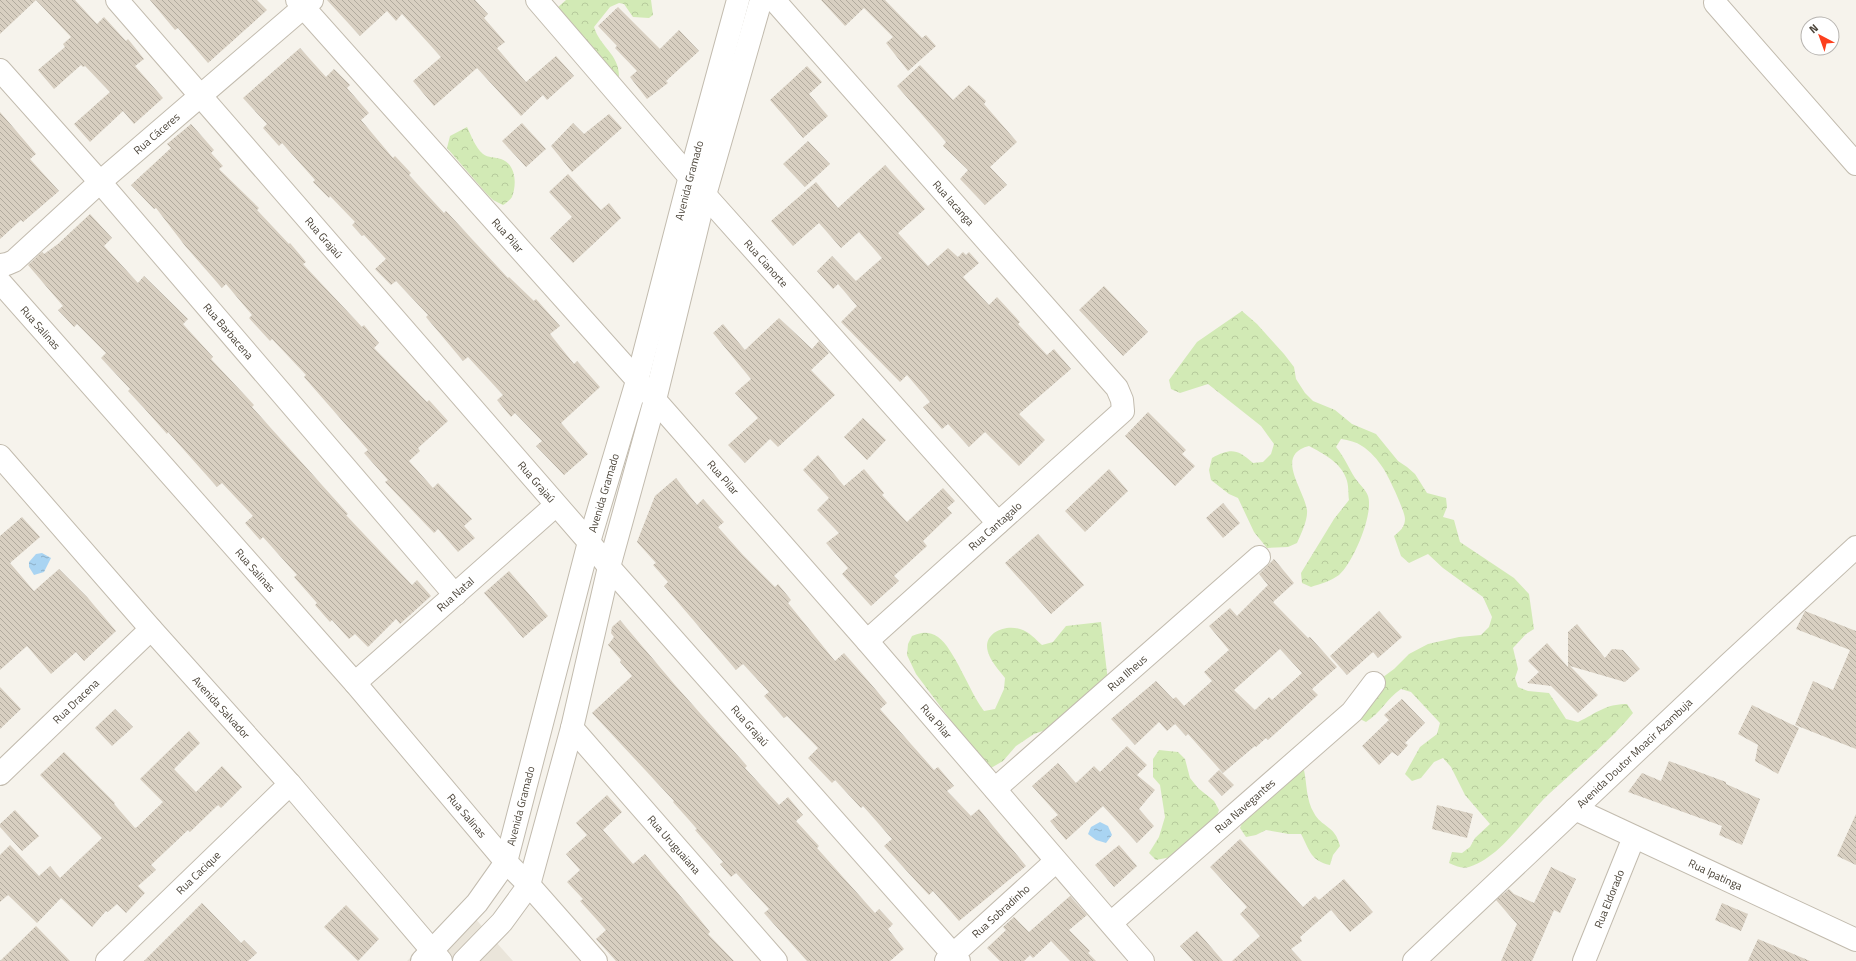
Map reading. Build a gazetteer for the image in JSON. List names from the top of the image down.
{
  "streets": {
    "street": [
      "Rua Cáceres",
      "Avenida Gramado",
      "Rua Iacanga",
      "Rua Pilar",
      "Rua Grajaú",
      "Rua Cianorte",
      "Rua Salinas",
      "Rua Barbacena",
      "Rua Cantagalo",
      "Rua Natal",
      "Rua Ilheus",
      "Rua Dracena",
      "Avenida Salvador",
      "Avenida Doutor Moacir Azambuja",
      "Rua Navegantes",
      "Rua Uruguaiana",
      "Rua Cacique",
      "Rua Ipatinga",
      "Rua Eldorado",
      "Rua Sobradinho"
    ]
  },
  "crossings": [
    ["Rua Cáceres", "Rua Pilar"],
    ["Rua Cáceres", "Rua Grajaú"],
    ["Rua Cáceres", "Rua Barbacena"],
    ["Avenida Gramado", "Rua Pilar"],
    ["Avenida Gramado", "Rua Grajaú"],
    ["Avenida Gramado", "Rua Cianorte"],
    ["Avenida Gramado", "Rua Salinas"],
    ["Avenida Gramado", "Avenida Salvador"],
    ["Avenida Gramado", "Rua Uruguaiana"],
    ["Rua Iacanga", "Rua Cantagalo"],
    ["Rua Pilar", "Rua Cantagalo"],
    ["Rua Pilar", "Rua Ilheus"],
    ["Rua Pilar", "Rua Navegantes"],
    ["Rua Pilar", "Rua Sobradinho"],
    ["Rua Grajaú", "Rua Natal"],
    ["Rua Grajaú", "Rua Sobradinho"],
    ["Rua Cianorte", "Rua Cantagalo"],
    ["Rua Salinas", "Rua Natal"],
    ["Rua Barbacena", "Rua Natal"],
    ["Rua Dracena", "Avenida Salvador"],
    ["Avenida Salvador", "Rua Cacique"],
    ["Avenida Doutor Moacir Azambuja", "Rua Ipatinga"],
    ["Rua Ipatinga", "Rua Eldorado"]
  ],
  "north": "top left"
}
